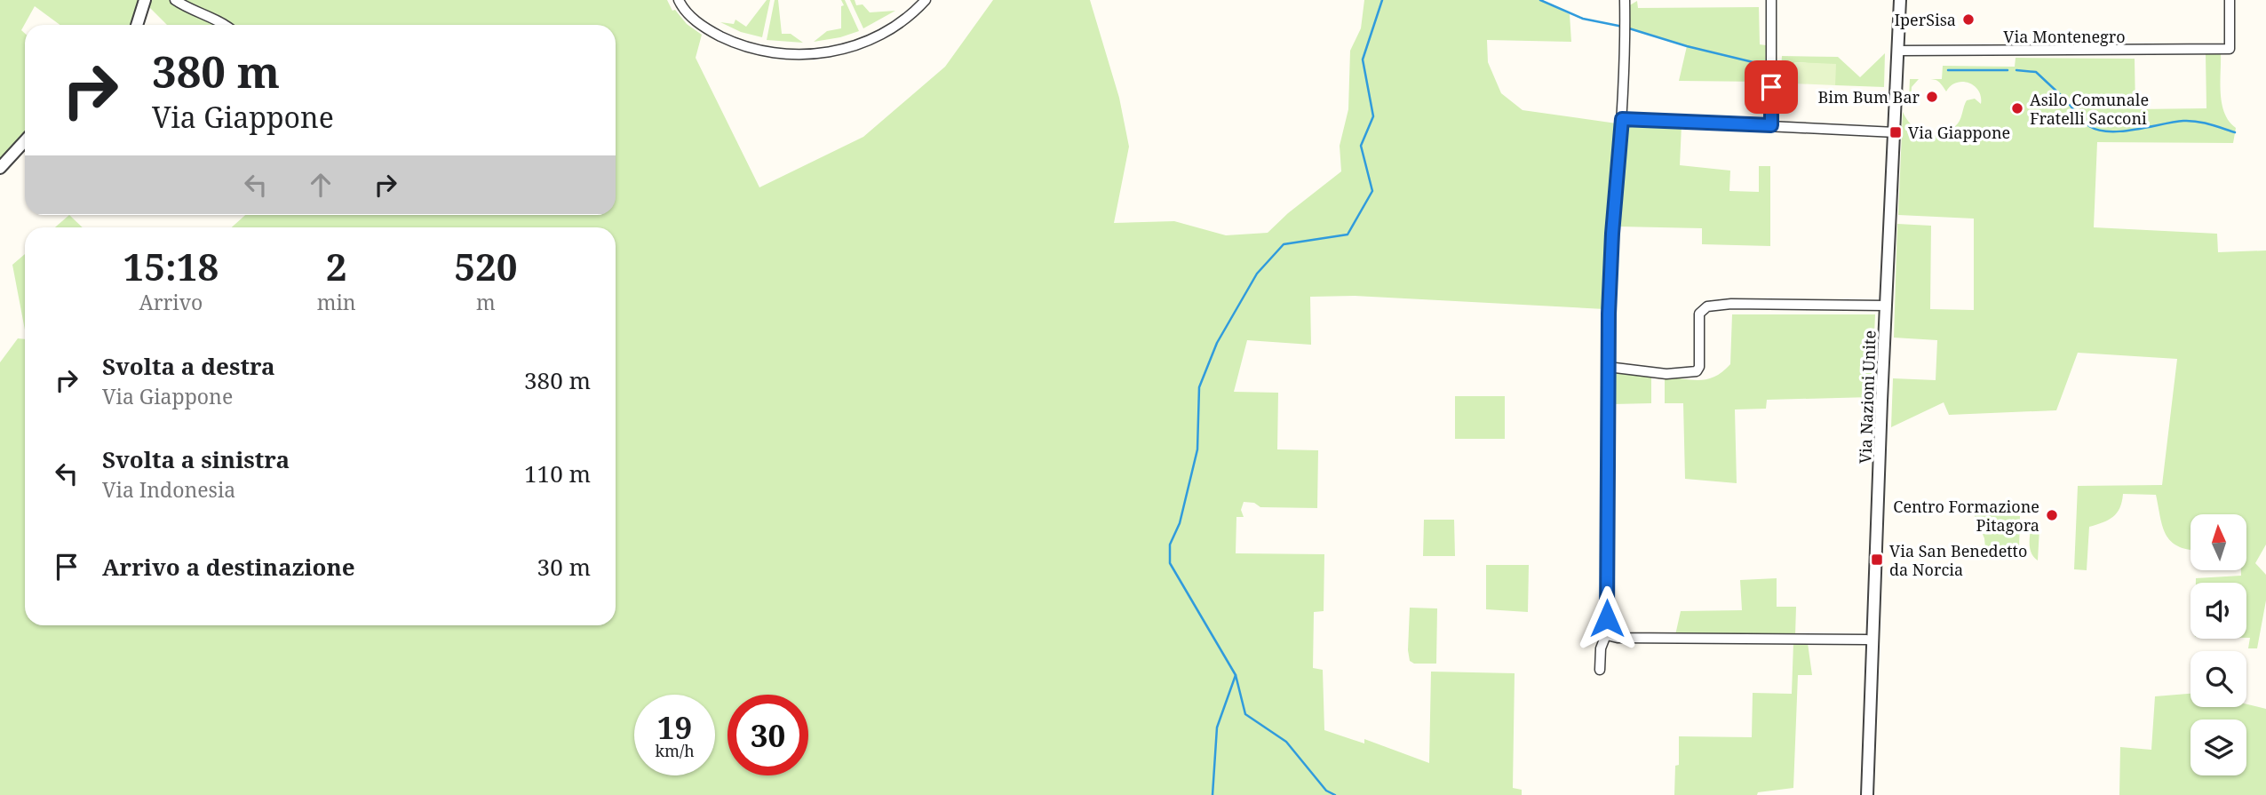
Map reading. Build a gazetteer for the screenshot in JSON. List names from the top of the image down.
{
  "streets": {
    "street": ["Via Montenegro", "Via Nazioni Unite"]
  },
  "crossings": [
    ["Via Montenegro", "Via Nazioni Unite"]
  ],
  "places": {
    "other": [
      "IperSisa",
      "Bim Bum Bar",
      "Asilo Comunale Fratelli Sacconi",
      "Centro Formazione Pitagora"
    ],
    "transit": ["Via Giappone", "Via San Benedetto da Norcia"]
  },
  "north": "top",
  "page": {
    "turn": ["380 m", "Via Giappone"],
    "eta": [
      "15:18",
      "Arrivo",
      "2",
      "min",
      "520",
      "m"
    ],
    "list": [
      {
        "name": "Svolta a destra",
        "note": "Via Giappone",
        "value": "380 m"
      },
      {
        "name": "Svolta a sinistra",
        "note": "Via Indonesia",
        "value": "110 m"
      },
      {
        "name": "Arrivo a destinazione",
        "value": "30 m"
      }
    ],
    "speed": "19 km/h",
    "limit": "30"
  }
}
